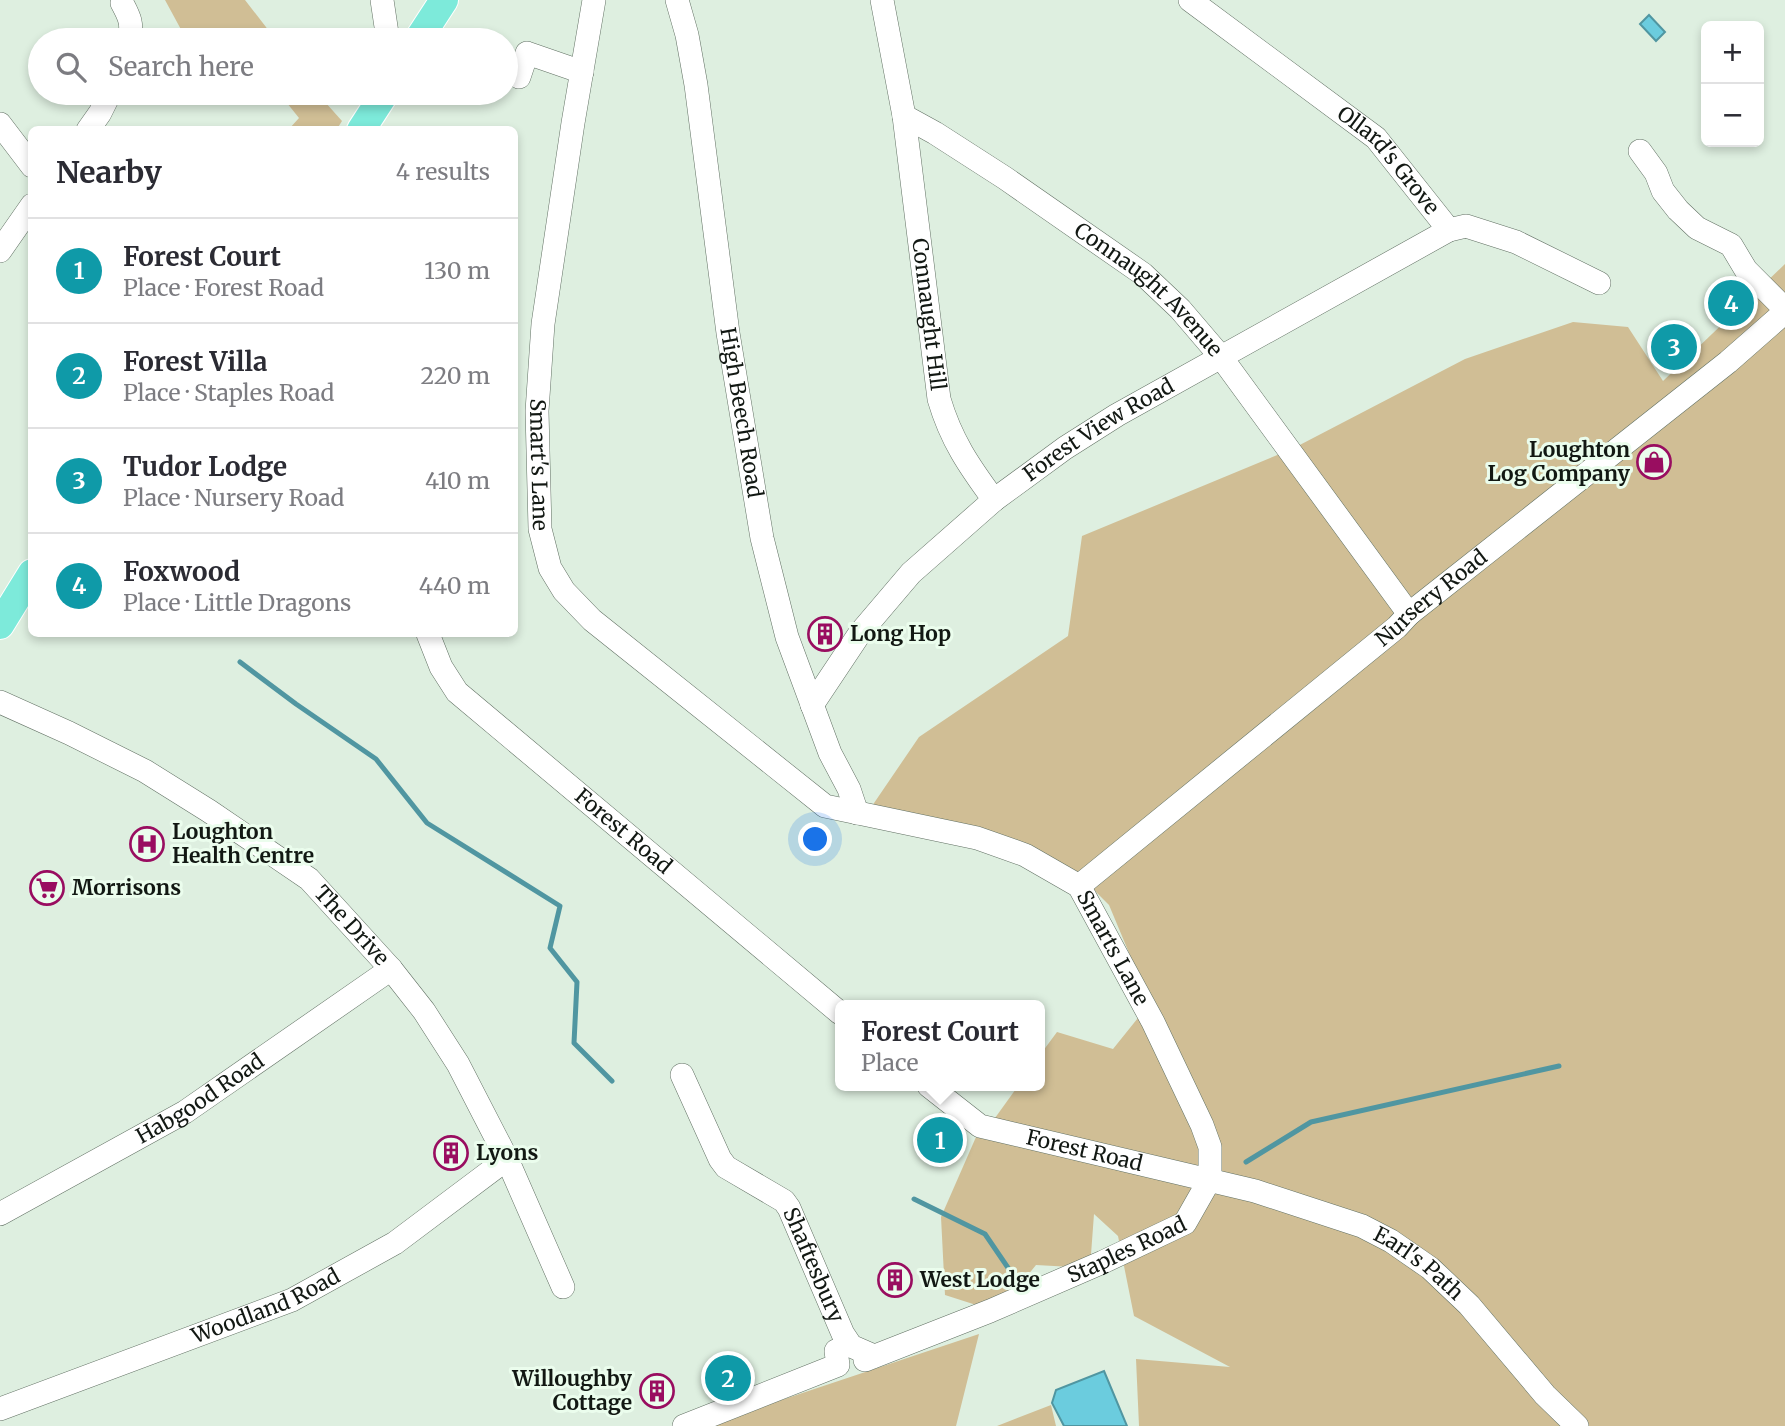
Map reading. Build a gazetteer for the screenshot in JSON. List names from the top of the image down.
{
  "streets": {
    "street": [
      "Ollard's Grove",
      "Connaught Avenue",
      "Connaught Hill",
      "High Beech Road",
      "Forest View Road",
      "Smart's Lane",
      "Nursery Road",
      "Forest Road",
      "The Drive",
      "Smarts Lane",
      "Habgood Road",
      "Staples Road",
      "Shaftesbury",
      "Earl's Path",
      "Woodland Road"
    ]
  },
  "crossings": [
    ["Ollard's Grove", "Forest View Road"],
    ["Connaught Avenue", "Connaught Hill"],
    ["Connaught Avenue", "Forest View Road"],
    ["Connaught Avenue", "Nursery Road"],
    ["Connaught Hill", "Forest View Road"],
    ["High Beech Road", "Forest View Road"],
    ["High Beech Road", "Smarts Lane"],
    ["Smart's Lane", "Smarts Lane"],
    ["Nursery Road", "Smarts Lane"],
    ["Forest Road", "Smarts Lane"],
    ["Forest Road", "Staples Road"],
    ["Forest Road", "Earl's Path"],
    ["The Drive", "Habgood Road"],
    ["The Drive", "Woodland Road"],
    ["Smarts Lane", "Staples Road"],
    ["Smarts Lane", "Earl's Path"],
    ["Staples Road", "Shaftesbury"],
    ["Staples Road", "Earl's Path"]
  ],
  "places": {
    "shop": ["Loughton Log Company"],
    "building": [
      "Long Hop",
      "Lyons",
      "West Lodge",
      "Willoughby Cottage"
    ],
    "hospital": ["Loughton Health Centre"],
    "supermarket": ["Morrisons"]
  },
  "page": {
    "map_buttons": ["+", "−"],
    "search": "Search here",
    "heading": ["Nearby", "4 results"],
    "list": [
      {
        "mark": "1",
        "name": "Forest Court",
        "note": "Place · Forest Road",
        "value": "130 m"
      },
      {
        "mark": "2",
        "name": "Forest Villa",
        "note": "Place · Staples Road",
        "value": "220 m"
      },
      {
        "mark": "3",
        "name": "Tudor Lodge",
        "note": "Place · Nursery Road",
        "value": "410 m"
      },
      {
        "mark": "4",
        "name": "Foxwood",
        "note": "Place · Little Dragons",
        "value": "440 m"
      }
    ],
    "pins": [
      "4",
      "3",
      "1",
      "2"
    ],
    "popup": ["Forest Court", "Place"]
  }
}
